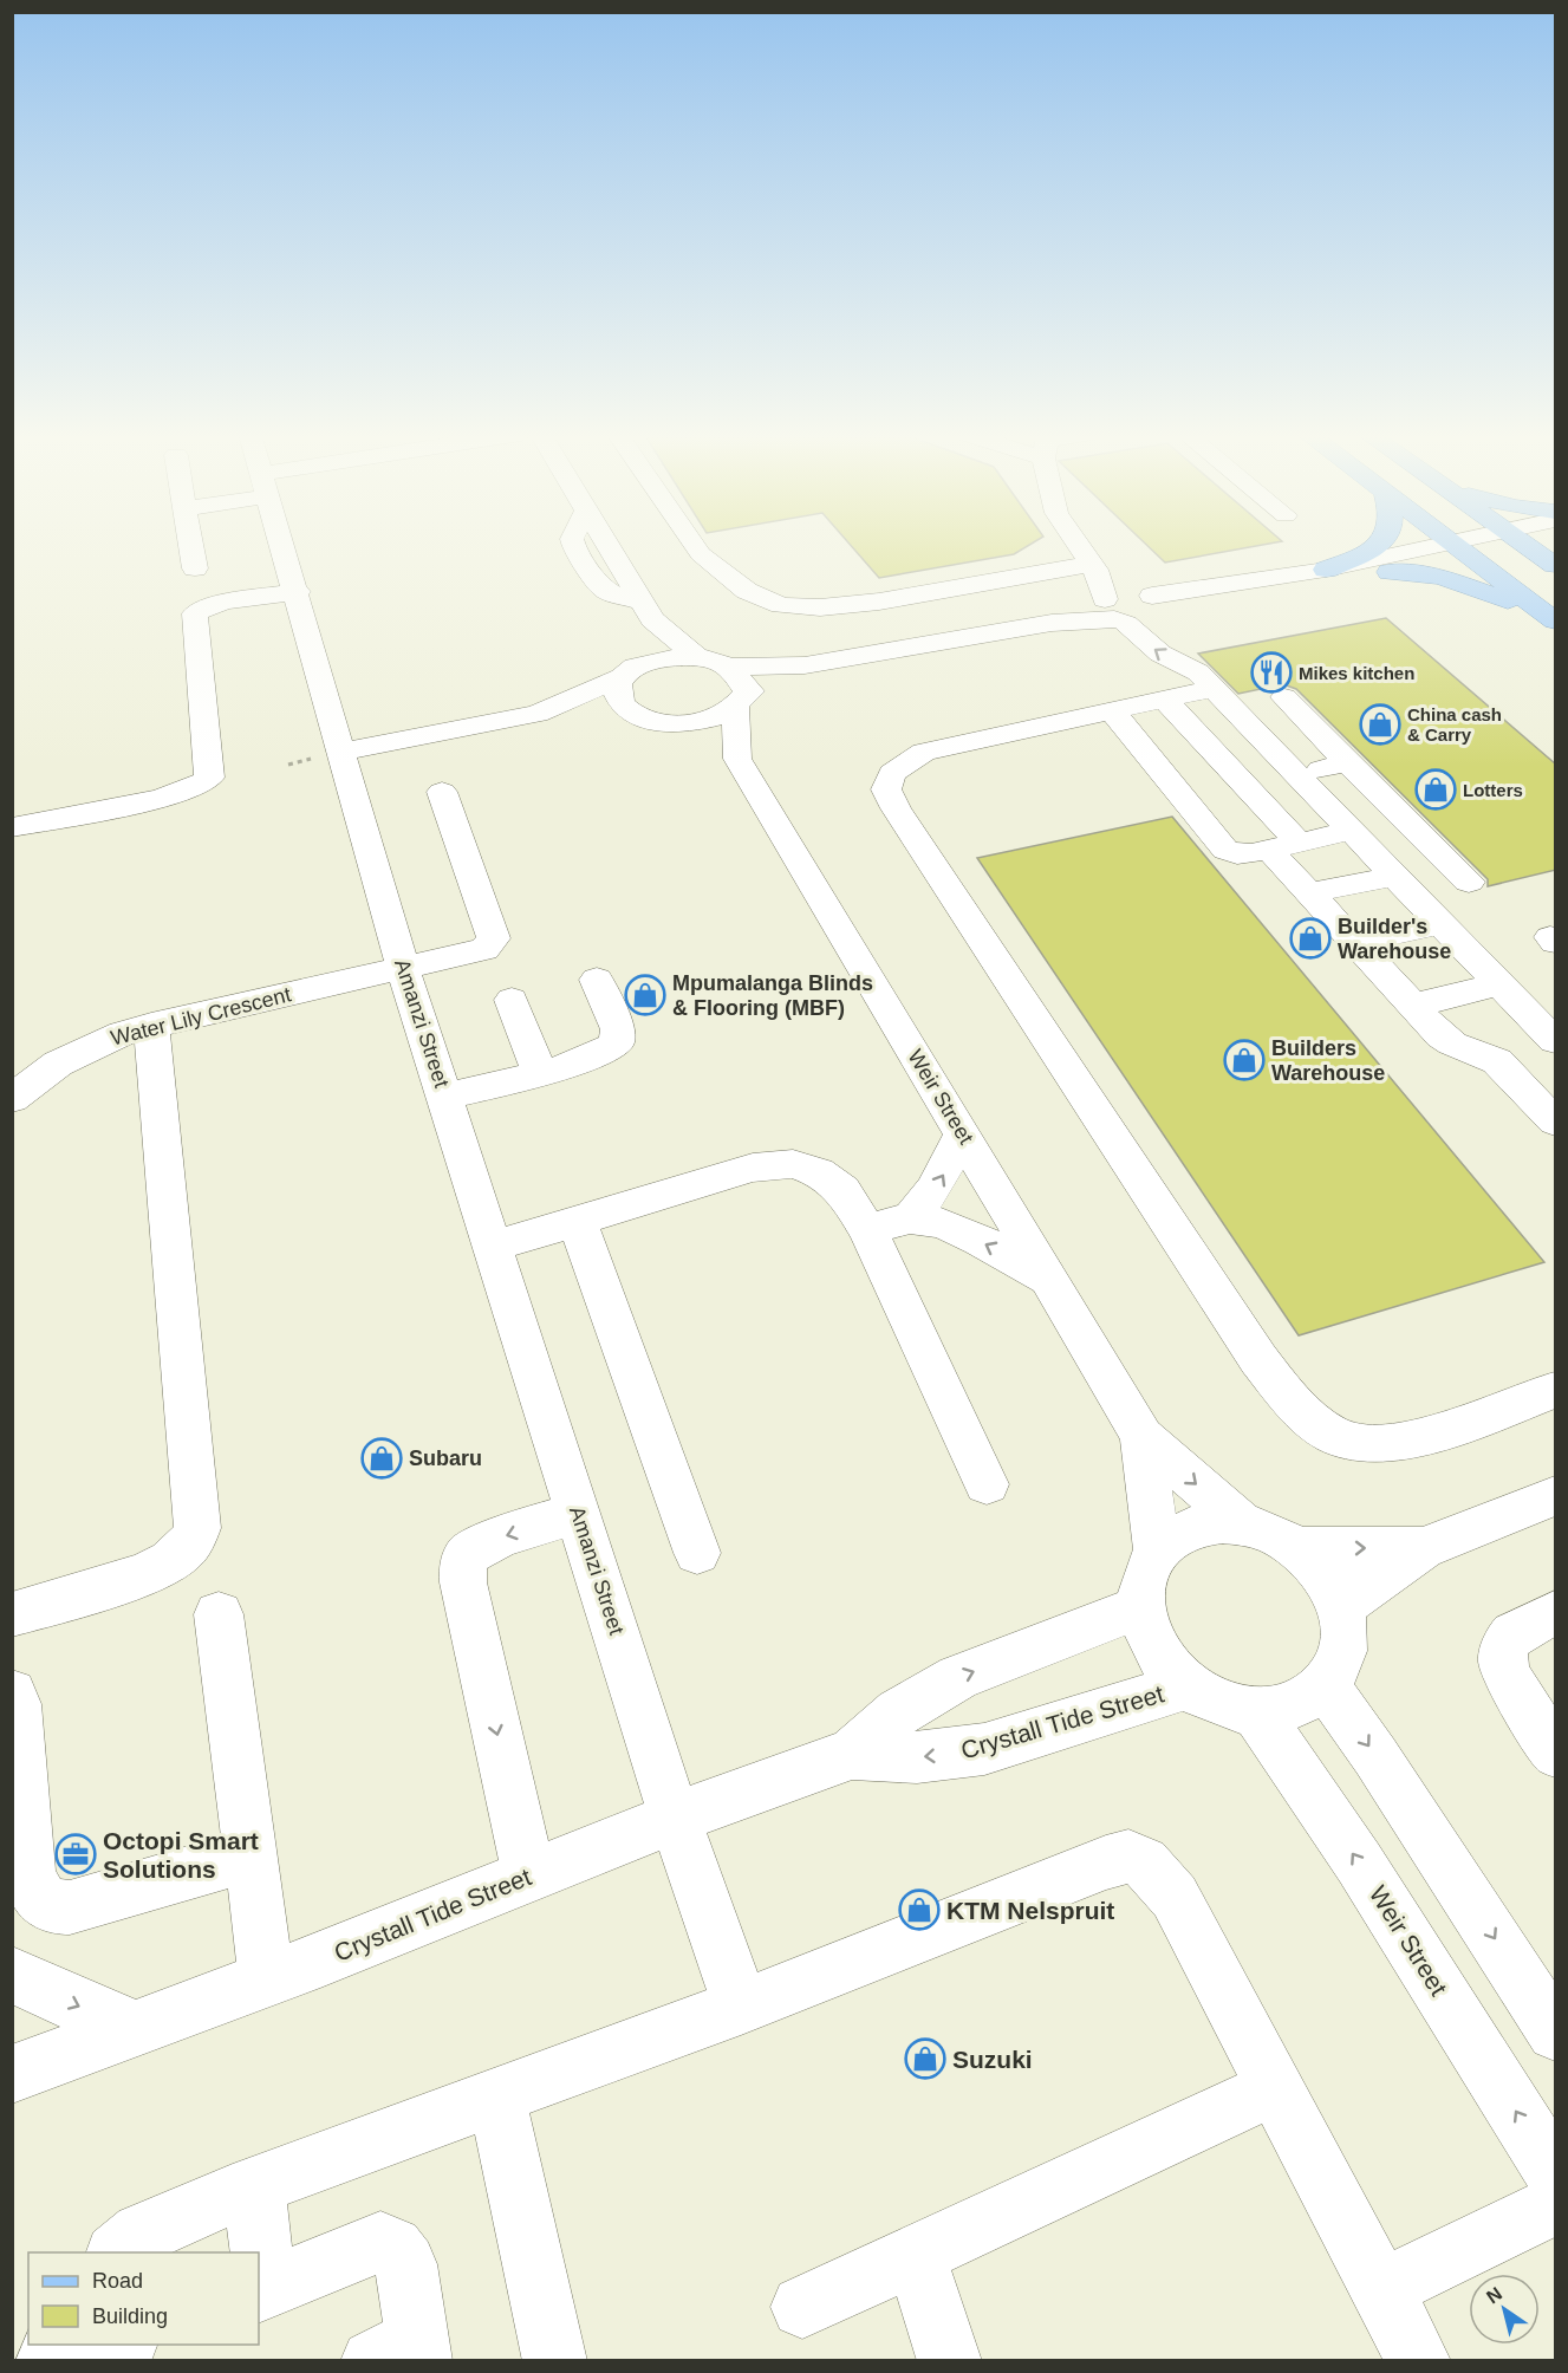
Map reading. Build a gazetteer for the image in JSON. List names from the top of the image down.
{
  "streets": {
    "street": [
      "Water Lily Crescent",
      "Amanzi Street",
      "Weir Street",
      "Crystall Tide Street"
    ]
  },
  "crossings": [
    ["Water Lily Crescent", "Amanzi Street"],
    ["Amanzi Street", "Crystall Tide Street"],
    ["Weir Street", "Crystall Tide Street"]
  ],
  "places": {
    "restaurant": ["Mikes kitchen"],
    "shop": [
      "China cash & Carry",
      "Lotters",
      "Builder's Warehouse",
      "Mpumalanga Blinds & Flooring (MBF)",
      "Builders Warehouse",
      "Subaru",
      "KTM Nelspruit",
      "Suzuki"
    ],
    "office": ["Octopi Smart Solutions"]
  },
  "legend": ["Road", "Building"],
  "north": "top left"
}
